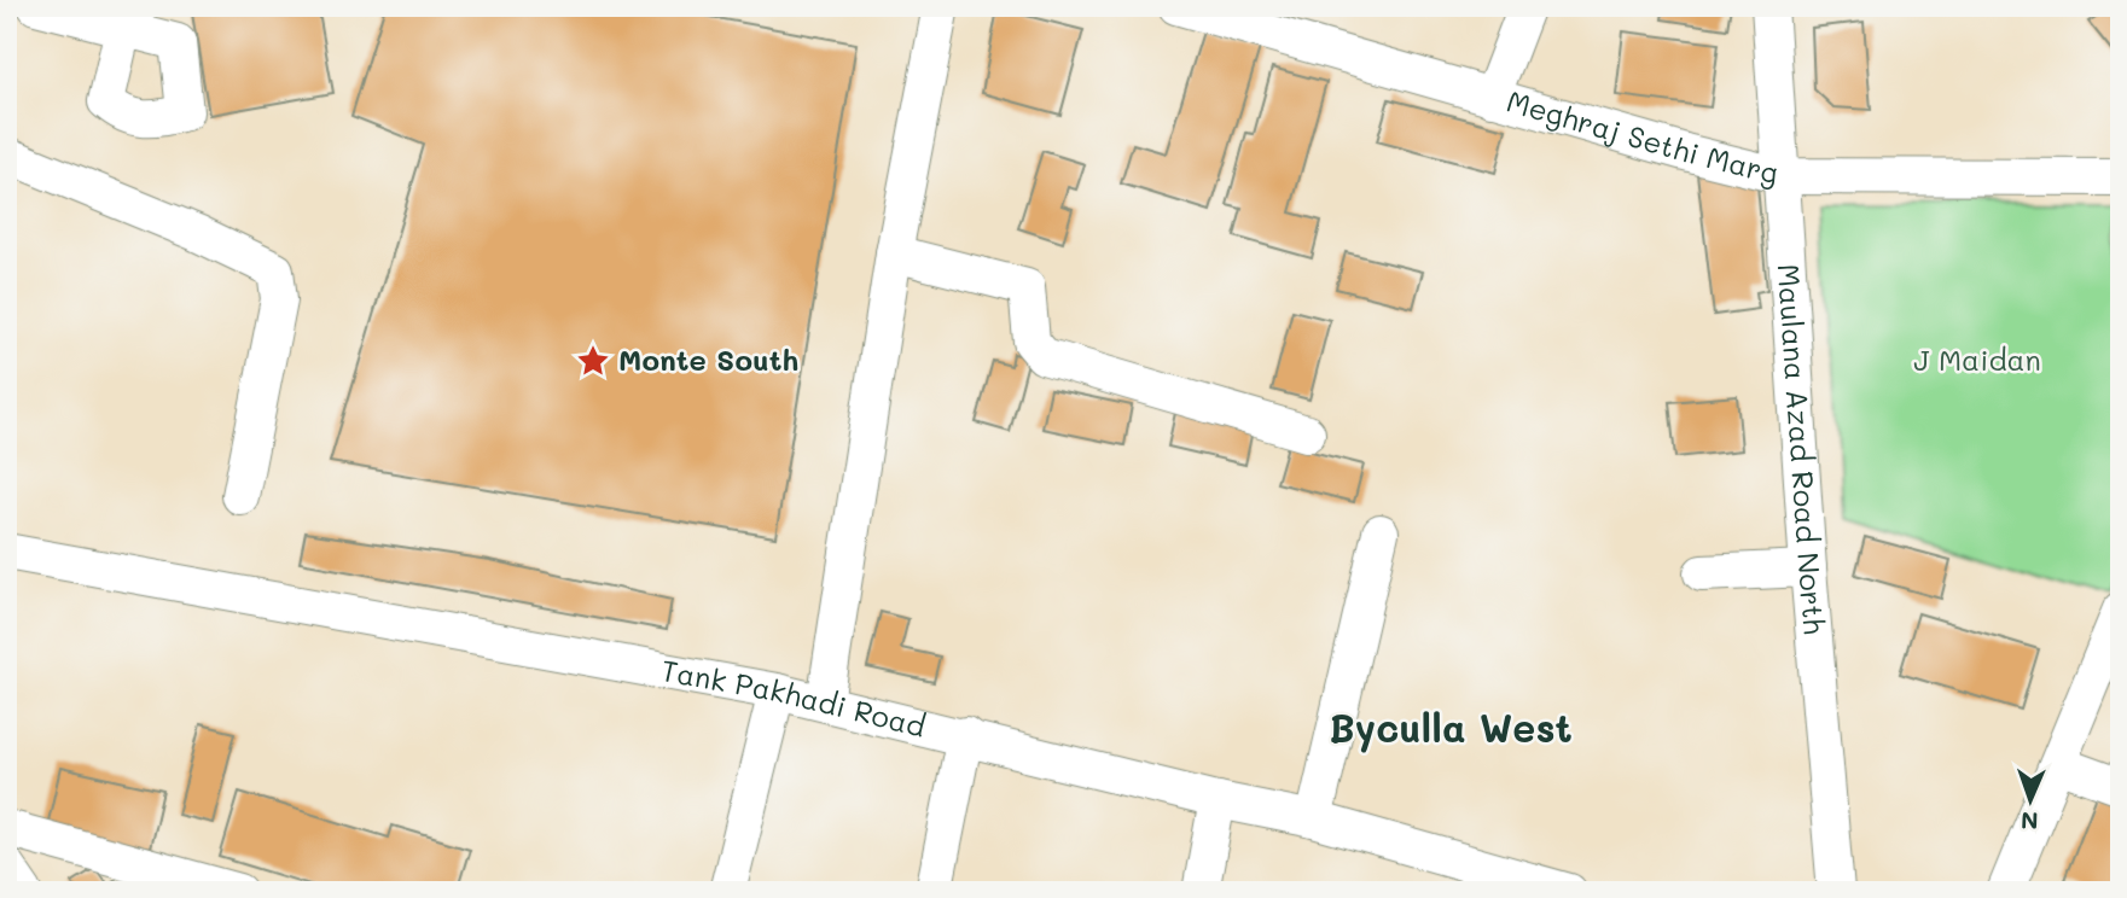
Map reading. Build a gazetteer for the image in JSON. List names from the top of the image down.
{
  "streets": {
    "street": ["Meghraj Sethi Marg", "Maulana Azad Road North", "Tank Pakhadi Road"]
  },
  "crossings": [
    ["Meghraj Sethi Marg", "Maulana Azad Road North"]
  ],
  "districts": ["Byculla West"],
  "parks": ["J Maidan"],
  "places": {
    "place": ["Monte South"]
  },
  "north": "bottom"
}
